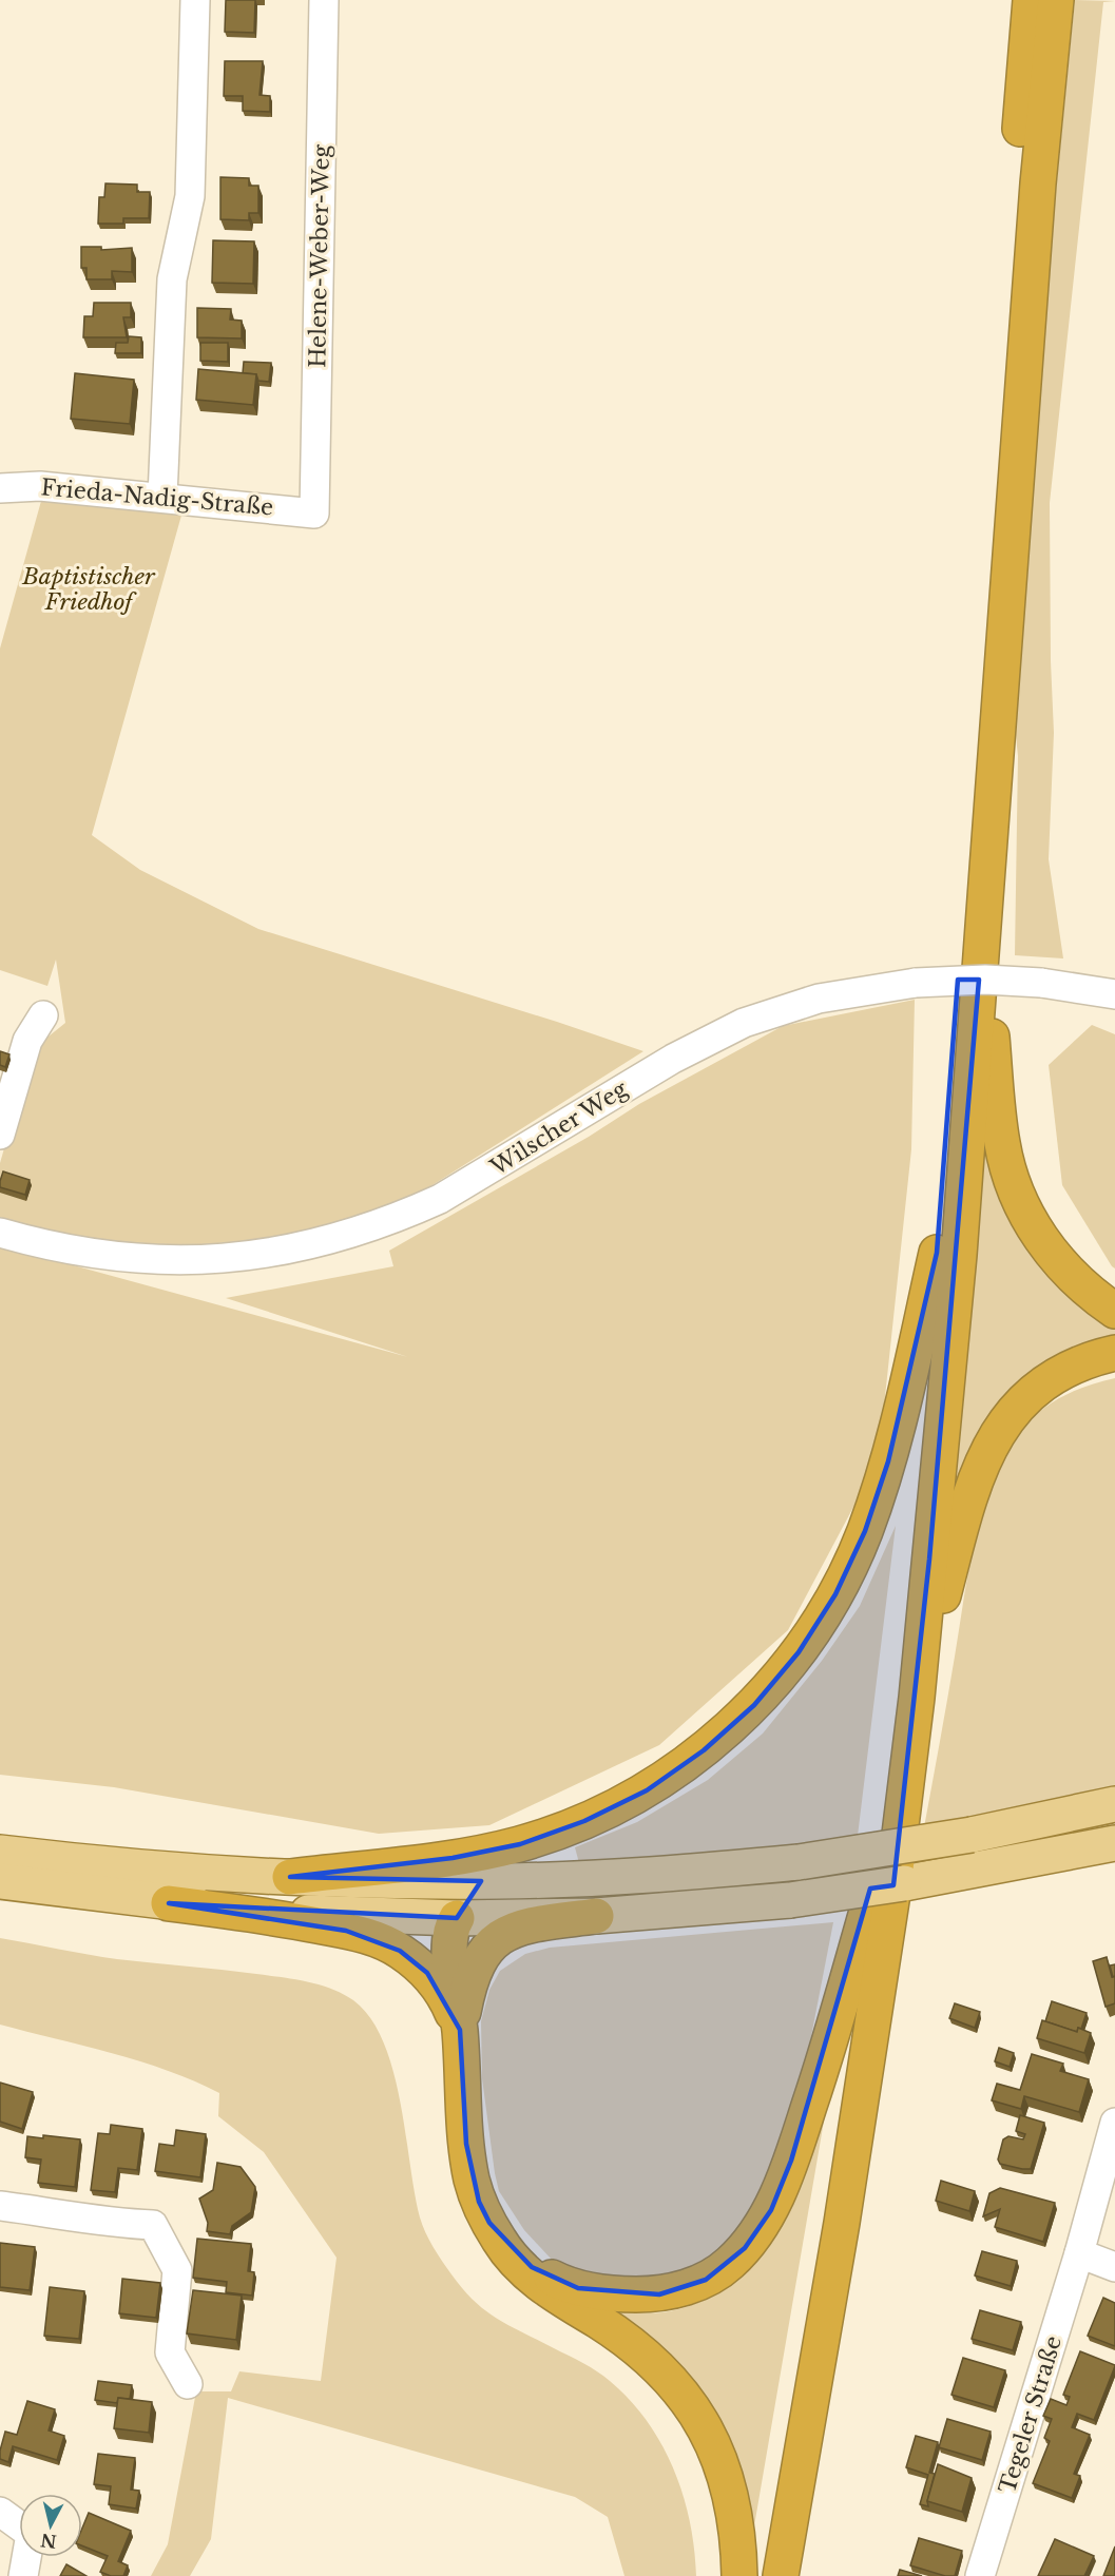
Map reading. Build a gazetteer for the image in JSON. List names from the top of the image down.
{
  "streets": {
    "street": [
      "Helene-Weber-Weg",
      "Frieda-Nadig-Straße",
      "Wilscher Weg",
      "Tegeler Straße"
    ]
  },
  "crossings": [
    ["Helene-Weber-Weg", "Frieda-Nadig-Straße"]
  ],
  "parks": ["Baptistischer Friedhof"],
  "north": "bottom"
}
